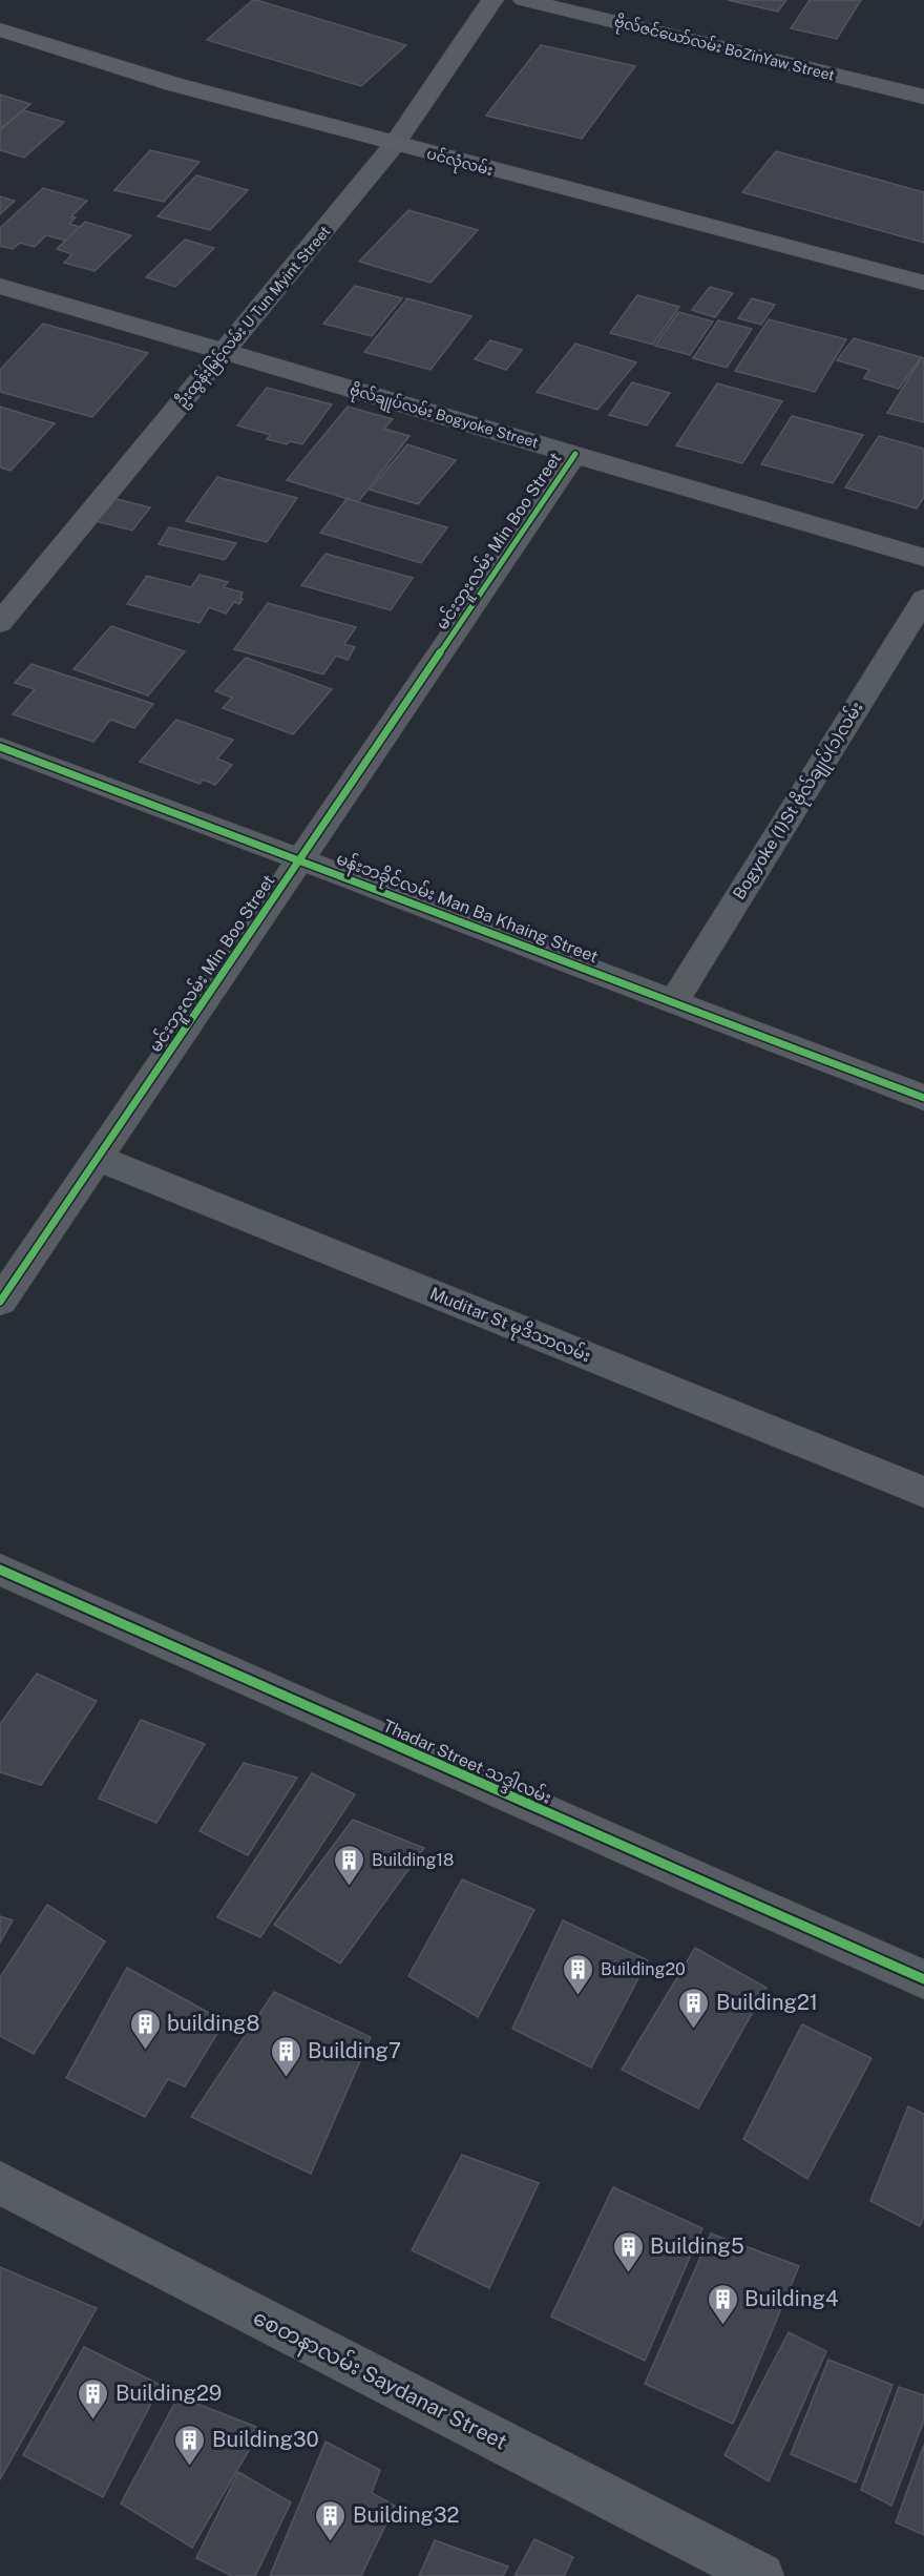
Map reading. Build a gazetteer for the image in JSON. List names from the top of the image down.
{
  "streets": {
    "main road": ["ပင်လုံလမ်း"],
    "street": [
      "ဗိုလ်ဇင်ယော်လမ်း BoZinYaw Street",
      "ဦးထွန်းမြင့်လမ်း U Tun Myint Street",
      "ဗိုလ်ချုပ်လမ်း Bogyoke Street",
      "မင်းဘူးလမ်း Min Boo Street",
      "Bogyoke (1)St ဗိုလ်ချုပ်(၁)လမ်း",
      "မန်းဘခိုင်လမ်း Man Ba Khaing Street",
      "Muditar St မုဒိသာလမ်း",
      "Thadar Street သဒ္ဒါလမ်း",
      "စေတနာလမ်း Saydanar Street"
    ]
  },
  "crossings": [
    ["ပင်လုံလမ်း", "ဦးထွန်းမြင့်လမ်း U Tun Myint Street"],
    ["ဦးထွန်းမြင့်လမ်း U Tun Myint Street", "ဗိုလ်ချုပ်လမ်း Bogyoke Street"],
    ["ဗိုလ်ချုပ်လမ်း Bogyoke Street", "မင်းဘူးလမ်း Min Boo Street"],
    ["မင်းဘူးလမ်း Min Boo Street", "မန်းဘခိုင်လမ်း Man Ba Khaing Street"],
    ["မင်းဘူးလမ်း Min Boo Street", "Muditar St မုဒိသာလမ်း"],
    ["Bogyoke (1)St ဗိုလ်ချုပ်(၁)လမ်း", "မန်းဘခိုင်လမ်း Man Ba Khaing Street"]
  ],
  "places": {
    "building": [
      "Building18",
      "Building20",
      "Building21",
      "building8",
      "Building7",
      "Building5",
      "Building4",
      "Building29",
      "Building30",
      "Building32"
    ]
  }
}
